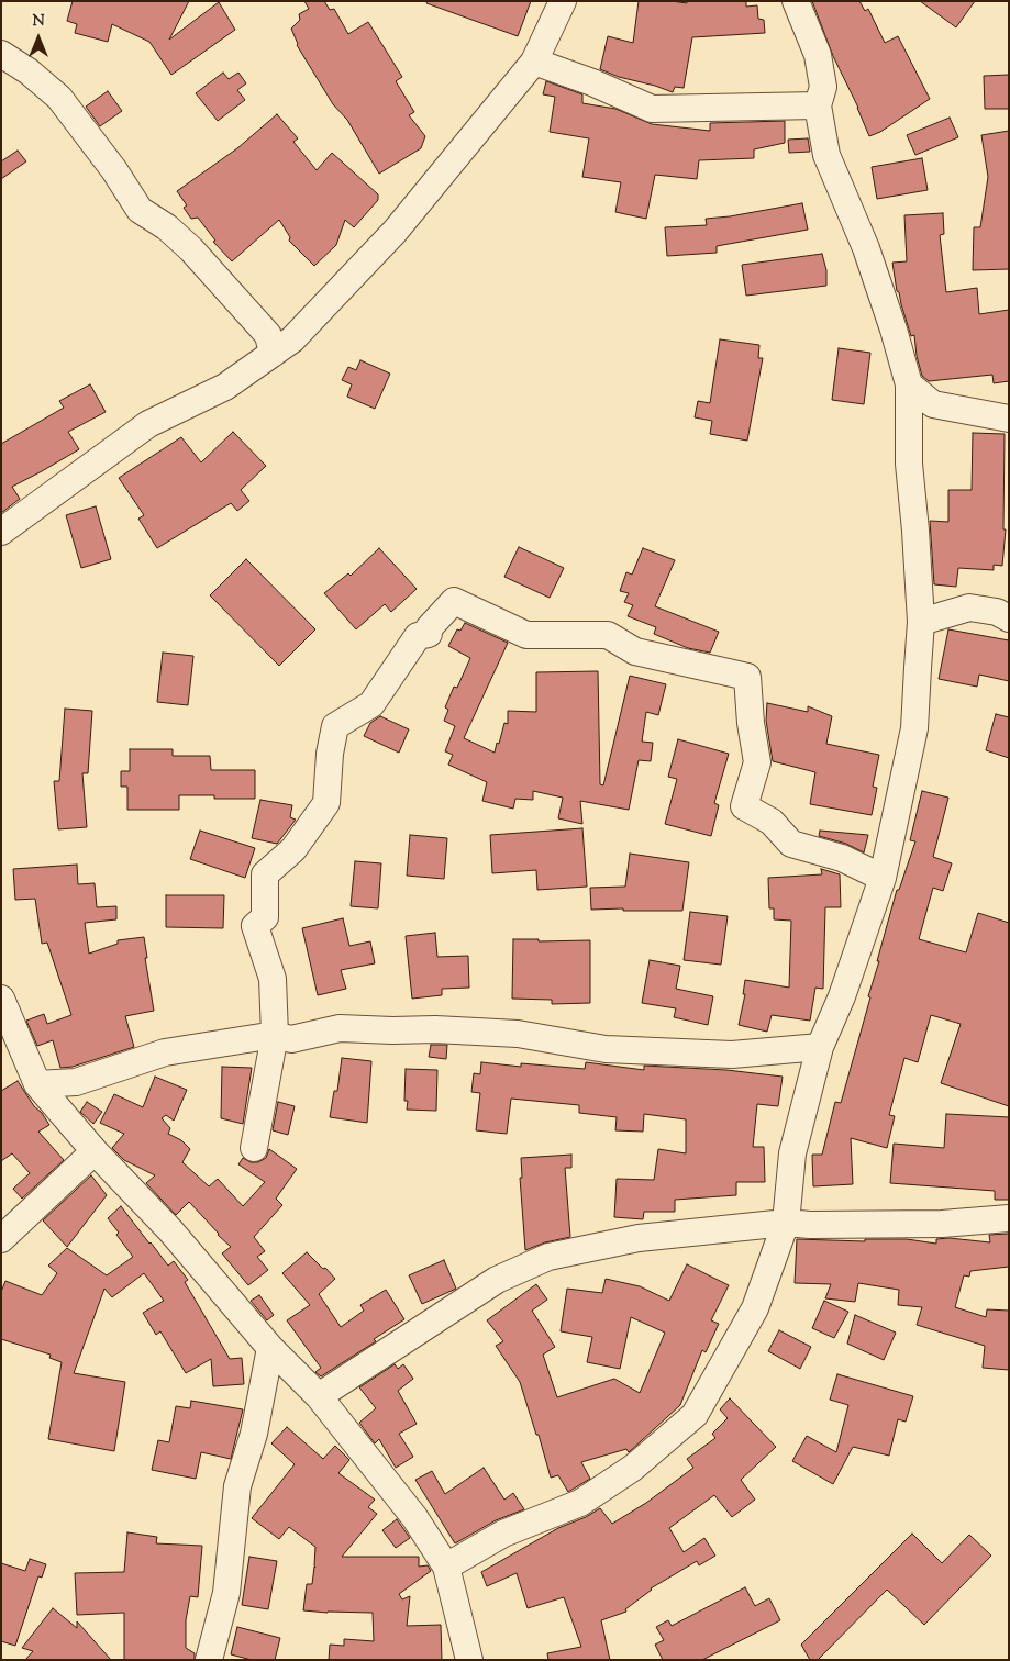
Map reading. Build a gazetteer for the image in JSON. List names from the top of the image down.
{
  "north": "top"
}
